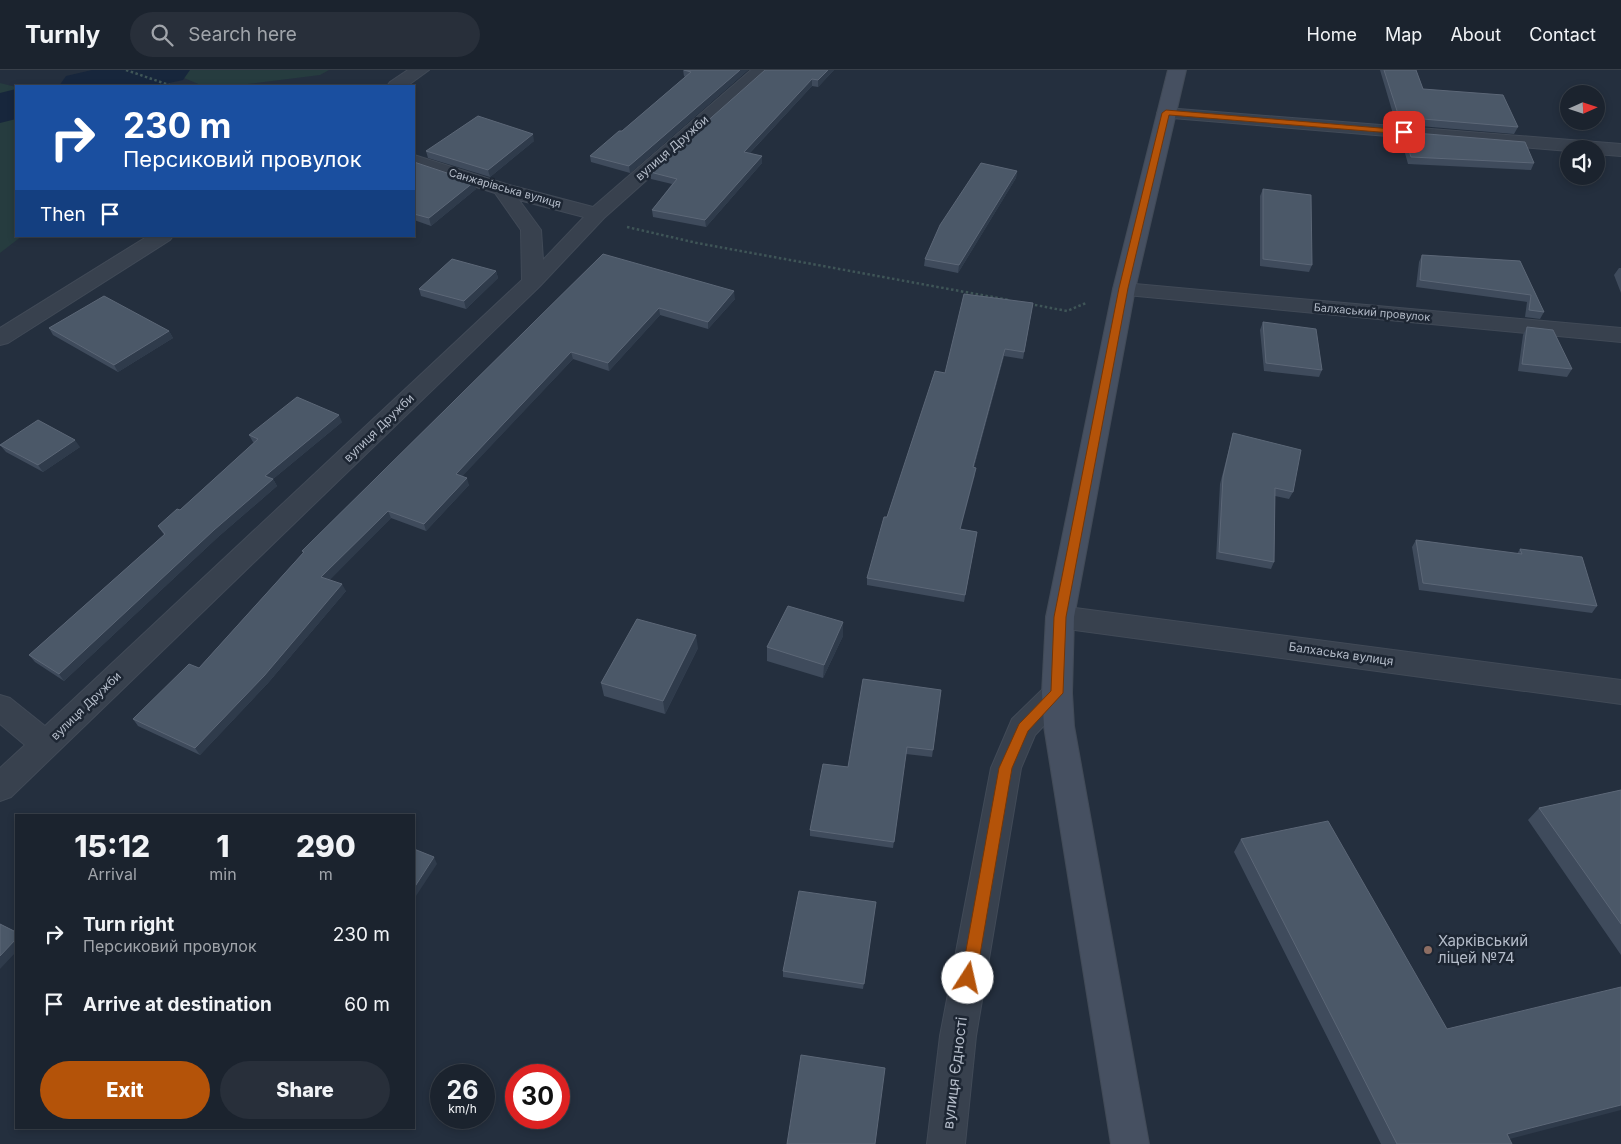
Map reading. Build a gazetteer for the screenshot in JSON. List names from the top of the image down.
{
  "streets": {
    "street": [
      "вулиця Дружби",
      "Санжарівська вулиця",
      "Балхаський провулок",
      "Балхаська вулиця",
      "вулиця Єдності"
    ]
  },
  "crossings": [
    ["вулиця Дружби", "Санжарівська вулиця"]
  ],
  "places": ["Харківський ліцей №74"],
  "north": "right",
  "page": {
    "header": "Turnly",
    "search": "Search here",
    "nav": [
      "Home",
      "Map",
      "About",
      "Contact"
    ],
    "turn": ["230 m", "Персиковий провулок"],
    "then": "Then",
    "eta": [
      "15:12",
      "Arrival",
      "1",
      "min",
      "290",
      "m"
    ],
    "list": [
      {
        "name": "Turn right",
        "note": "Персиковий провулок",
        "value": "230 m"
      },
      {
        "name": "Arrive at destination",
        "value": "60 m"
      }
    ],
    "buttons": ["Exit", "Share"],
    "speed": "26 km/h",
    "limit": "30"
  }
}
